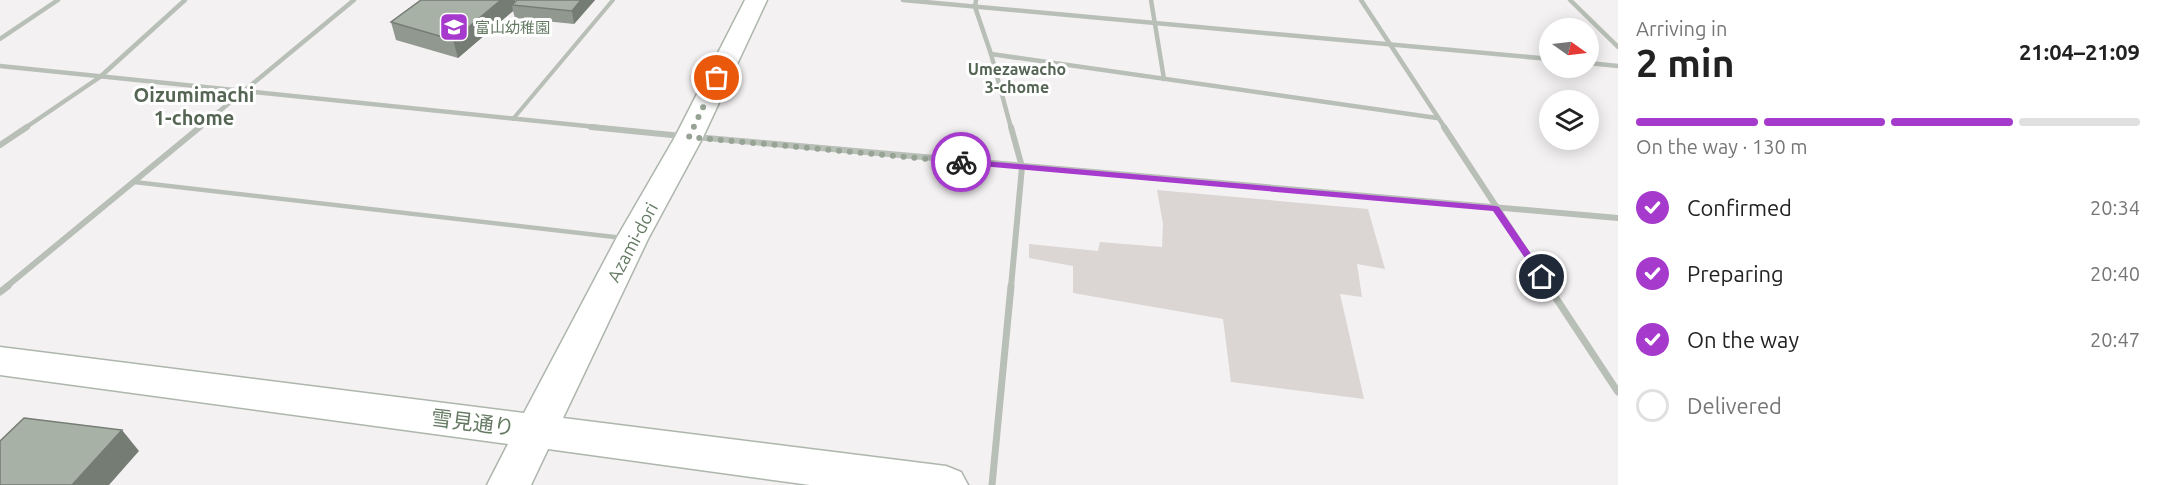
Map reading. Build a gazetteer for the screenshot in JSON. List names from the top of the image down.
{
  "streets": {
    "street": ["Azami-dori", "雪見通り"]
  },
  "crossings": [
    ["Azami-dori", "雪見通り"]
  ],
  "districts": ["Umezawacho 3-chome", "Oizumimachi 1-chome"],
  "places": {
    "school or university": ["富山幼稚園"]
  },
  "north": "right",
  "page": {
    "heading": ["2 min", "Arriving in", "21:04–21:09"],
    "bar": "On the way · 130 m",
    "list": [
      ["Confirmed", "20:34"],
      ["Preparing", "20:40"],
      ["On the way", "20:47"],
      "Delivered"
    ]
  }
}
